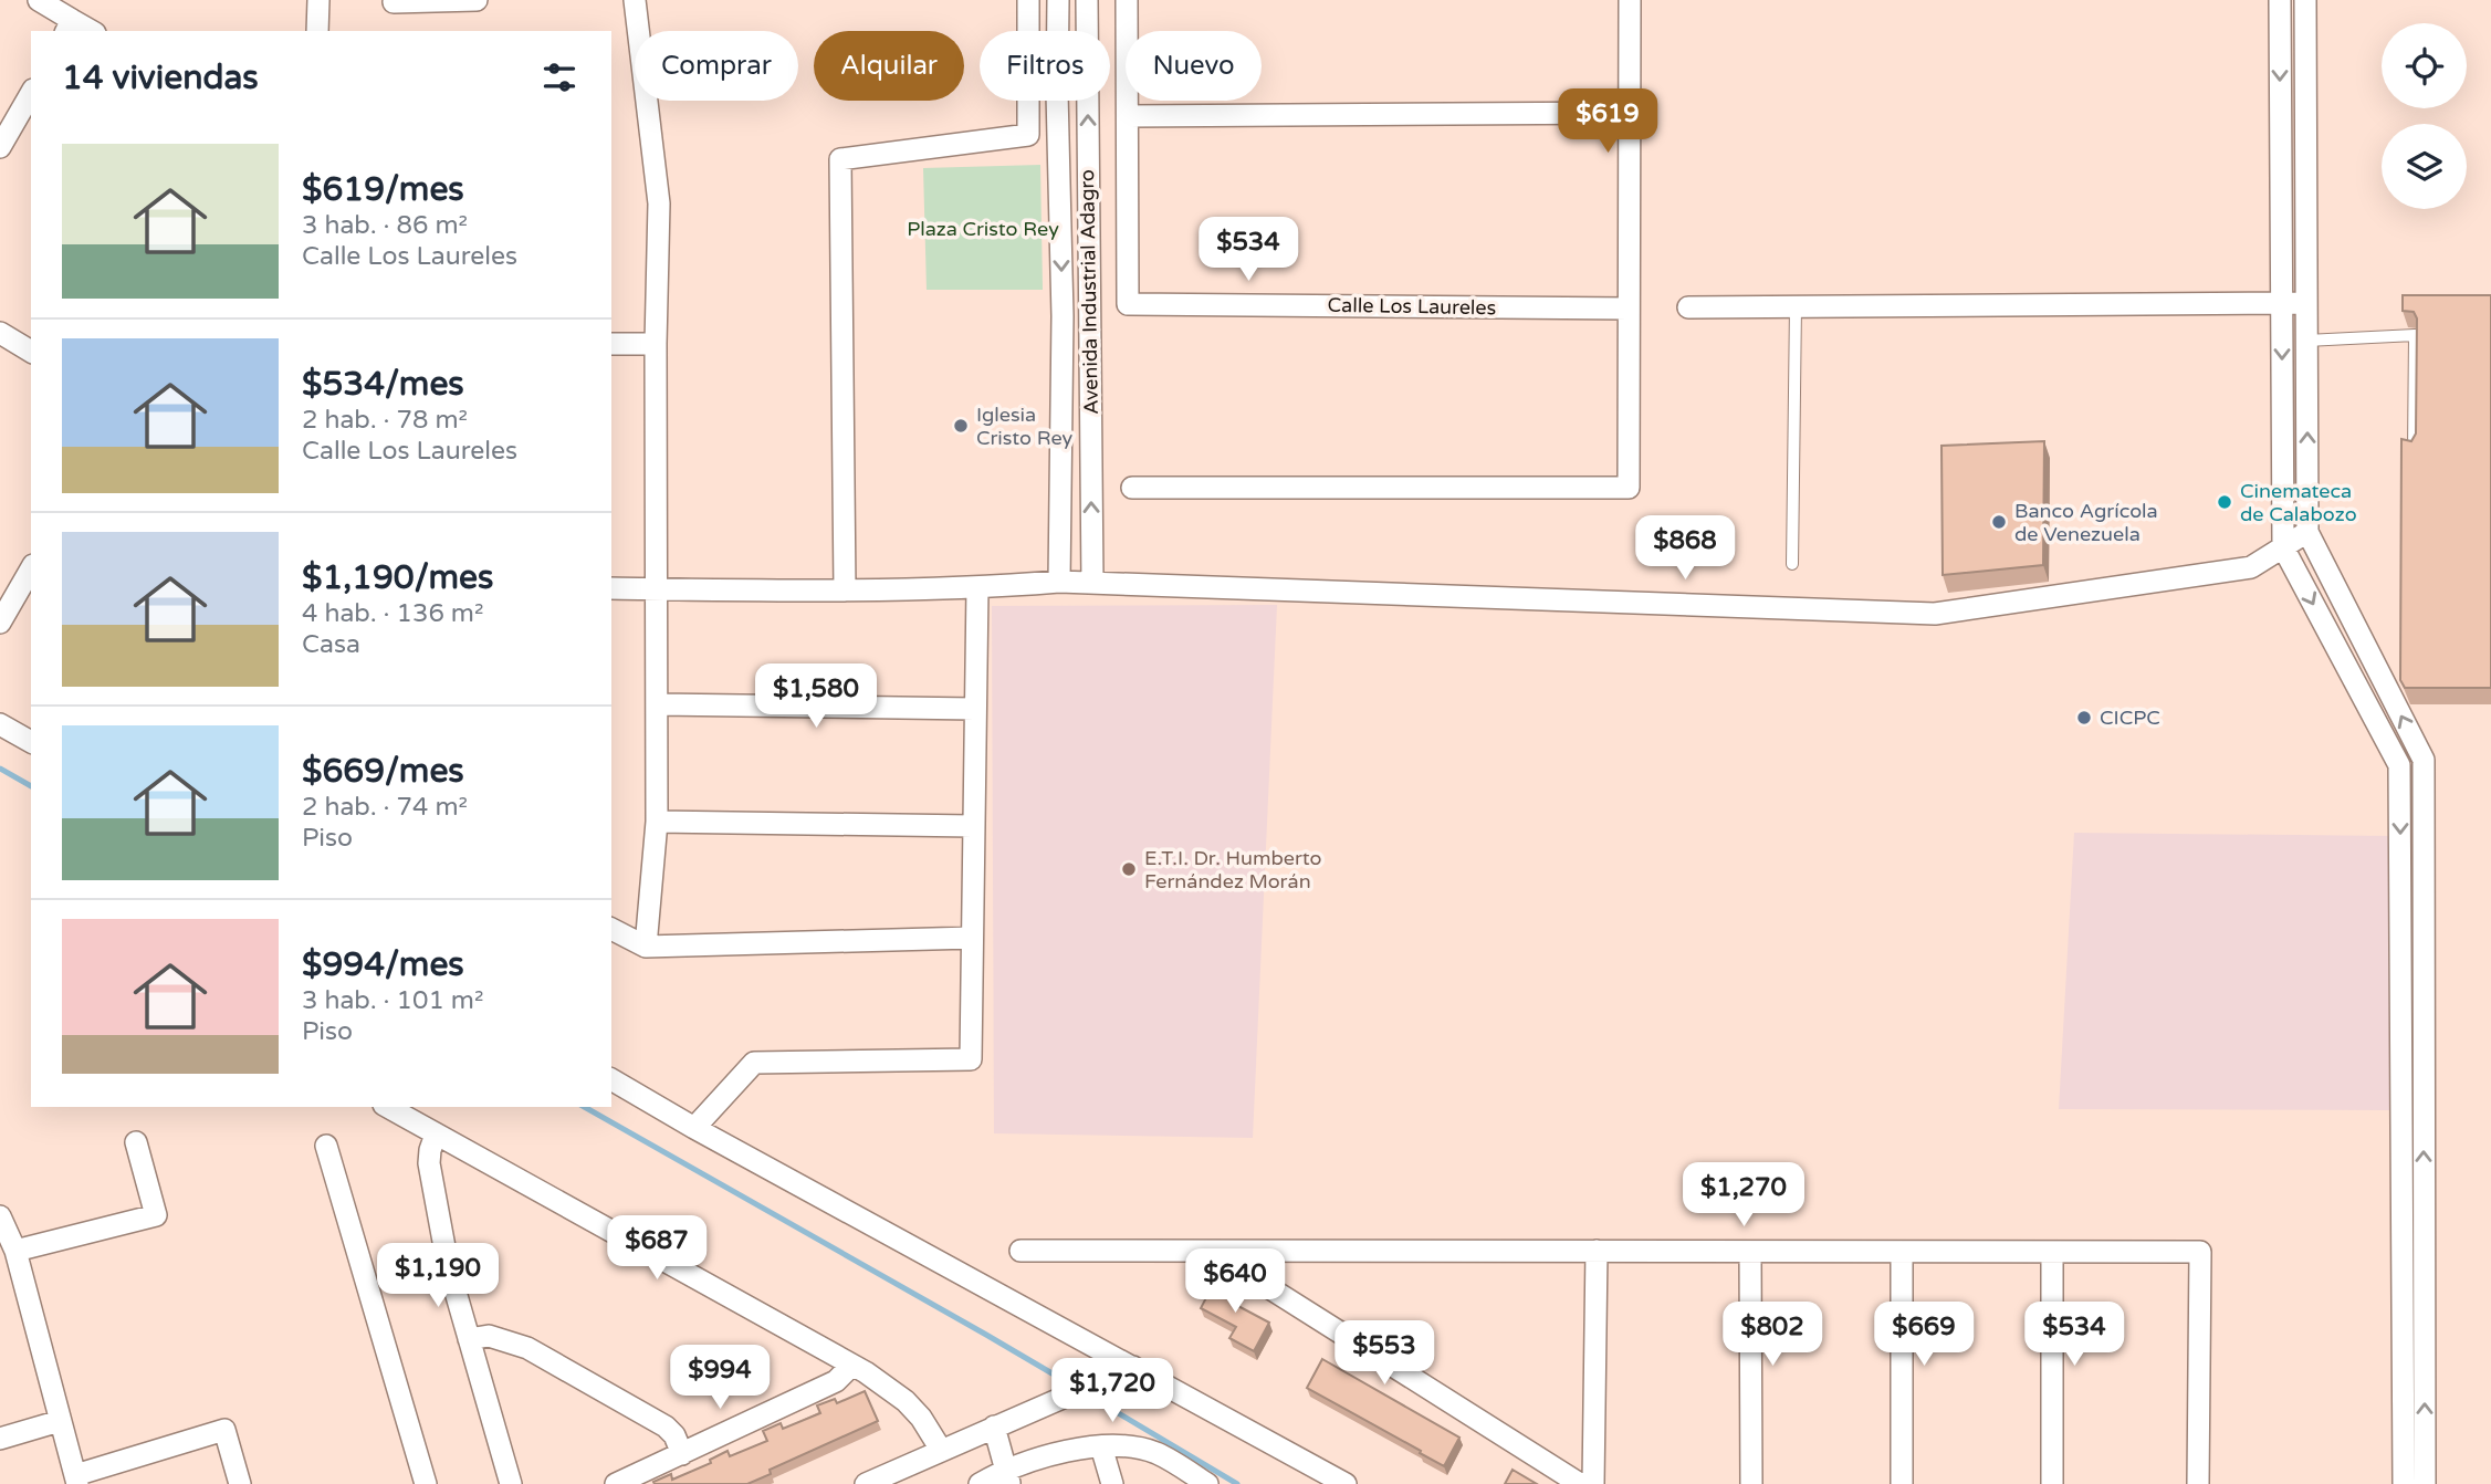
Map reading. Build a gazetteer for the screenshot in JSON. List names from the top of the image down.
{
  "streets": {
    "street": ["Avenida Industrial Adagro", "Calle Los Laureles"]
  },
  "parks": ["Plaza Cristo Rey"],
  "places": [
    "Iglesia Cristo Rey",
    "Cinemateca de Calabozo",
    "Banco Agrícola de Venezuela",
    "CICPC",
    "E.T.I. Dr. Humberto Fernández Morán"
  ],
  "page": {
    "chip": [
      "Comprar",
      "Alquilar",
      "Filtros",
      "Nuevo"
    ],
    "heading": "14 viviendas",
    "price": [
      "$619",
      "$534",
      "$868",
      "$1,580",
      "$1,270",
      "$687",
      "$1,190",
      "$640",
      "$802",
      "$669",
      "$534",
      "$553",
      "$994",
      "$1,720"
    ],
    "list": [
      {
        "name": "$619/mes",
        "note": "3 hab. · 86 m² · Calle Los Laureles"
      },
      {
        "name": "$534/mes",
        "note": "2 hab. · 78 m² · Calle Los Laureles"
      },
      {
        "name": "$1,190/mes",
        "note": "4 hab. · 136 m² · Casa"
      },
      {
        "name": "$669/mes",
        "note": "2 hab. · 74 m² · Piso"
      },
      {
        "name": "$994/mes",
        "note": "3 hab. · 101 m² · Piso"
      }
    ]
  }
}
